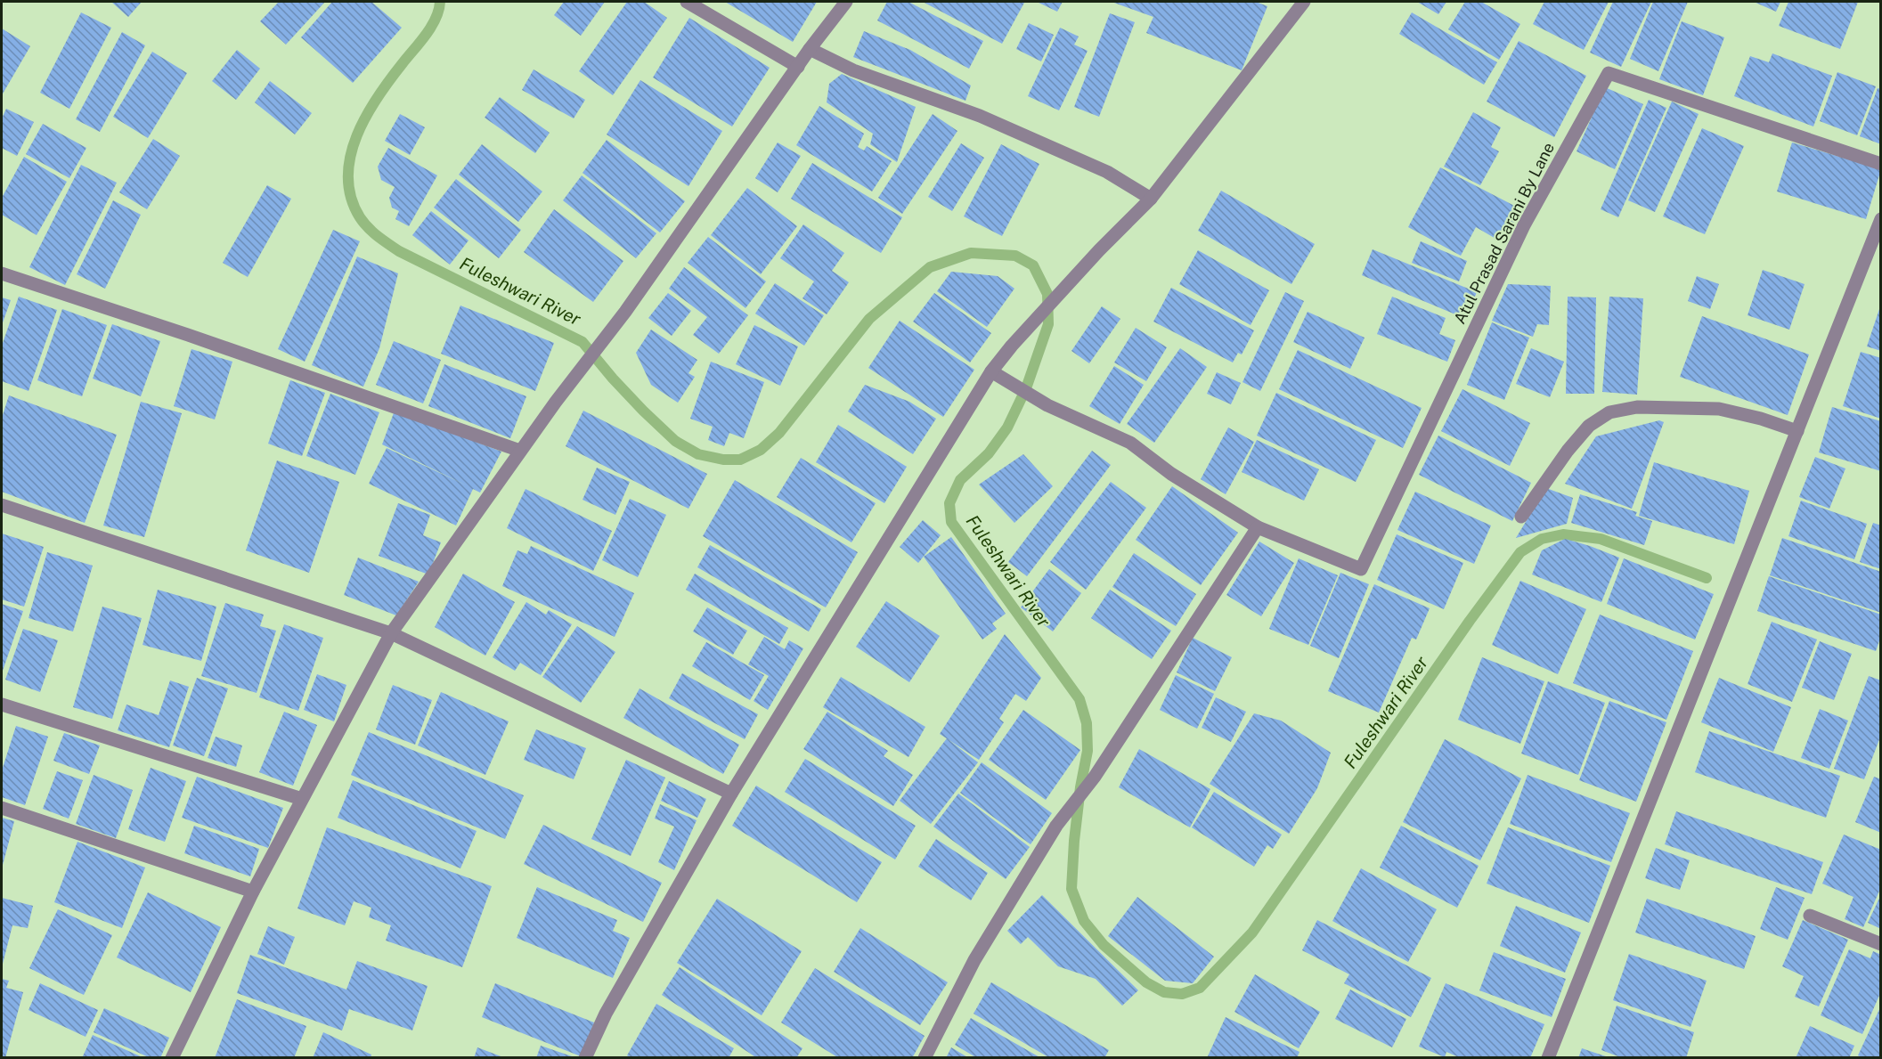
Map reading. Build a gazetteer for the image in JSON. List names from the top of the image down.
{
  "streets": {
    "street": ["Atul Prasad Sarani By Lane"]
  },
  "water": ["Fuleshwari River"]
}
